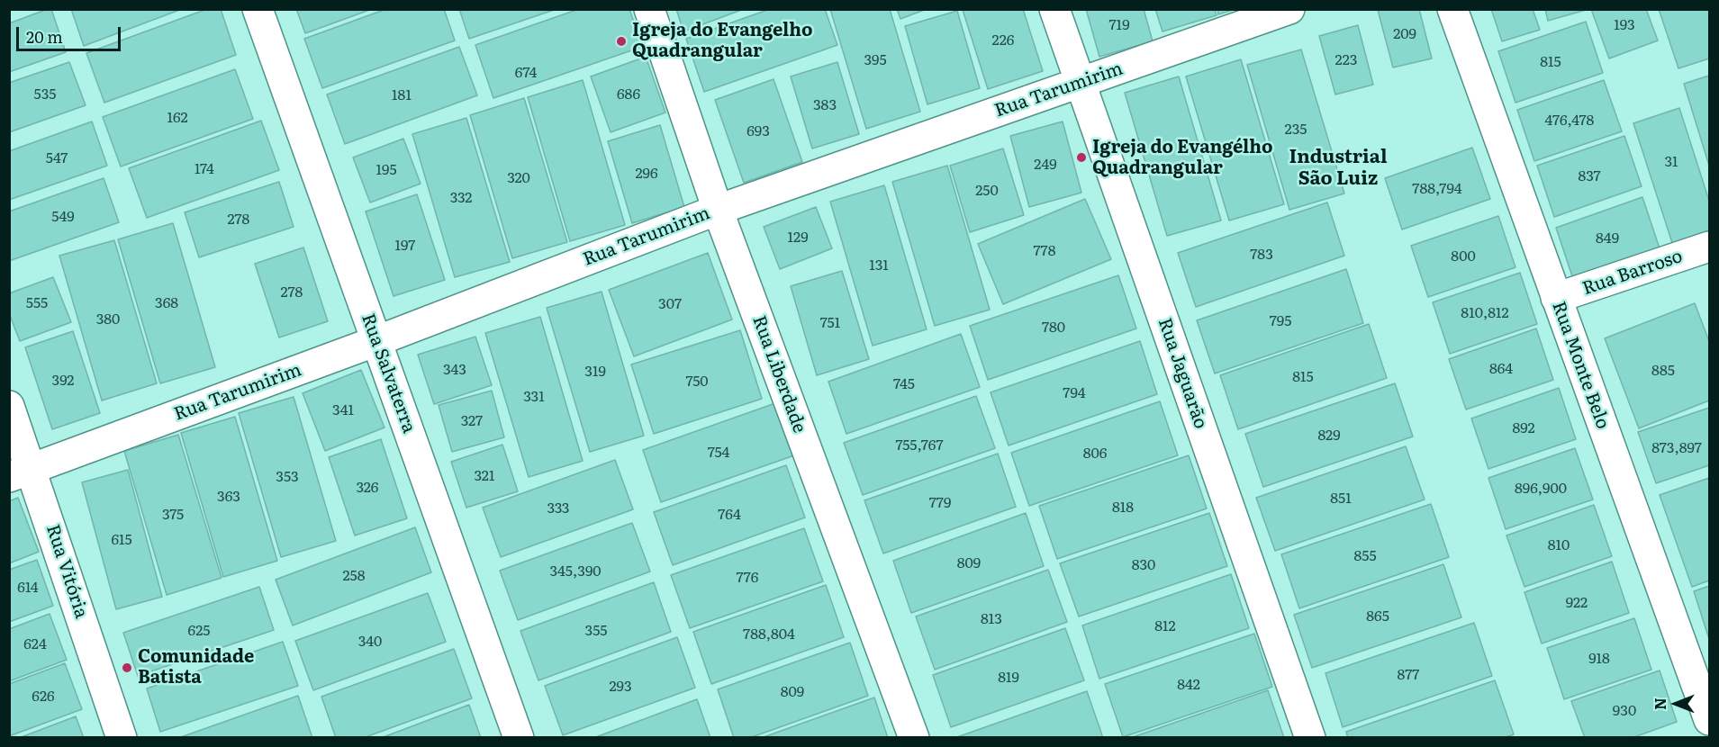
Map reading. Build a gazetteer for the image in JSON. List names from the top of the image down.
{
  "streets": {
    "street": [
      "Rua Tarumirim",
      "Rua Barroso",
      "Rua Monte Belo",
      "Rua Salvaterra",
      "Rua Jaguarão",
      "Rua Liberdade",
      "Rua Vitória"
    ]
  },
  "crossings": [
    ["Rua Tarumirim", "Rua Salvaterra"],
    ["Rua Tarumirim", "Rua Jaguarão"],
    ["Rua Tarumirim", "Rua Liberdade"],
    ["Rua Tarumirim", "Rua Vitória"],
    ["Rua Barroso", "Rua Monte Belo"]
  ],
  "districts": ["Industrial São Luiz"],
  "places": ["Igreja do Evangelho Quadrangular", "Igreja do Evangélho Quadrangular", "Comunidade Batista"],
  "house_numbers": [
    "719",
    "193",
    "209",
    "226",
    "395",
    "223",
    "815",
    "674",
    "535",
    "686",
    "181",
    "383",
    "162",
    "476,478",
    "235",
    "693",
    "547",
    "31",
    "249",
    "174",
    "195",
    "296",
    "837",
    "320",
    "788,794",
    "250",
    "332",
    "549",
    "278",
    "129",
    "849",
    "197",
    "778",
    "783",
    "800",
    "131",
    "278",
    "555",
    "368",
    "307",
    "810,812",
    "380",
    "795",
    "751",
    "780",
    "864",
    "343",
    "885",
    "319",
    "815",
    "392",
    "750",
    "745",
    "794",
    "331",
    "341",
    "327",
    "892",
    "829",
    "755,767",
    "873,897",
    "754",
    "806",
    "321",
    "353",
    "326",
    "896,900",
    "363",
    "851",
    "779",
    "818",
    "333",
    "375",
    "764",
    "615",
    "810",
    "855",
    "809",
    "830",
    "345,390",
    "258",
    "776",
    "614",
    "922",
    "865",
    "813",
    "812",
    "625",
    "355",
    "788,804",
    "340",
    "624",
    "918",
    "877",
    "819",
    "842",
    "293",
    "809",
    "626",
    "930"
  ],
  "scale_bar": "20 m",
  "north": "left"
}
